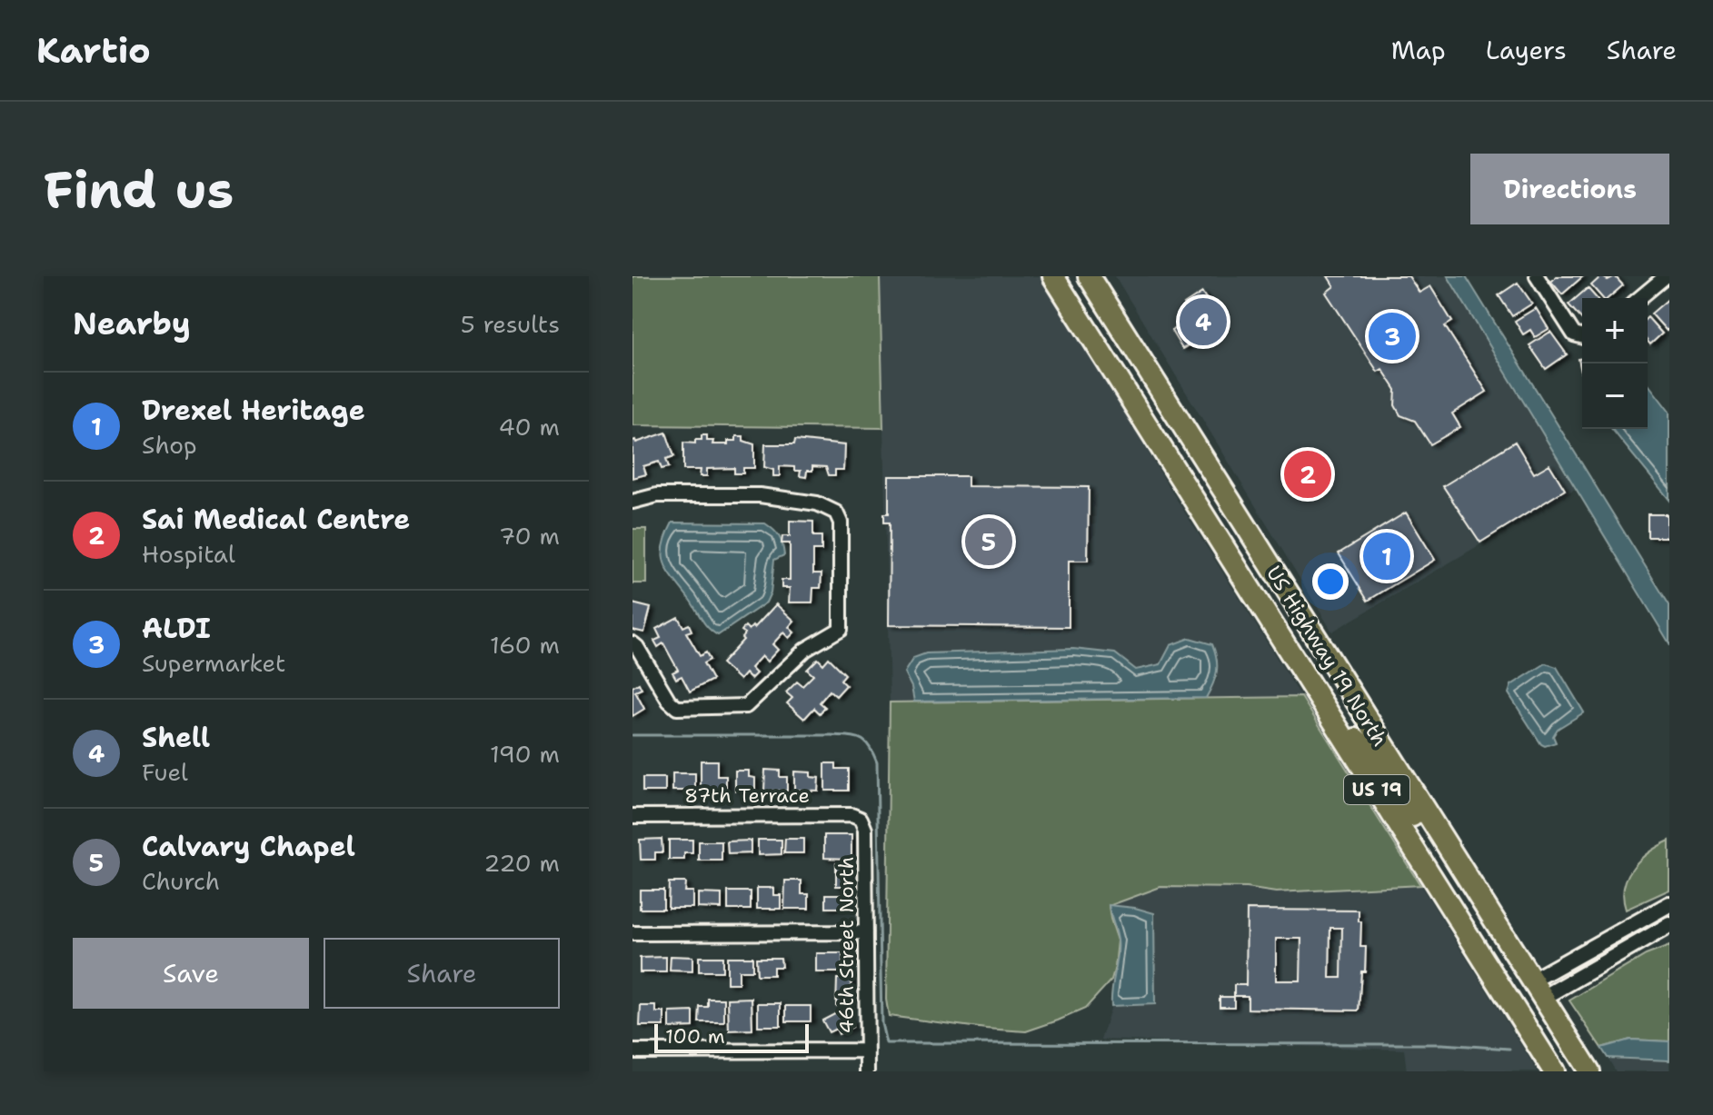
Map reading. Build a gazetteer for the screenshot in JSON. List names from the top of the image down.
{
  "streets": {
    "highway": ["US Highway 19 North", "US 19"],
    "street": ["87th Terrace", "46th Street North"]
  },
  "crossings": [
    ["87th Terrace", "46th Street North"]
  ],
  "scale_bar": "100 m",
  "page": {
    "header": "Kartio",
    "nav": ["Map", "Layers", "Share"],
    "buttons": [
      "Directions",
      ["Save", "Share"]
    ],
    "title": "Find us",
    "heading": ["Nearby", "5 results"],
    "pins": [
      "4",
      "3",
      "2",
      "5",
      "1"
    ],
    "map_buttons": ["+", "−"],
    "list": [
      {
        "mark": "1",
        "name": "Drexel Heritage",
        "note": "Shop",
        "value": "40 m"
      },
      {
        "mark": "2",
        "name": "Sai Medical Centre",
        "note": "Hospital",
        "value": "70 m"
      },
      {
        "mark": "3",
        "name": "ALDI",
        "note": "Supermarket",
        "value": "160 m"
      },
      {
        "mark": "4",
        "name": "Shell",
        "note": "Fuel",
        "value": "190 m"
      },
      {
        "mark": "5",
        "name": "Calvary Chapel",
        "note": "Church",
        "value": "220 m"
      }
    ],
    "scale": "100 m"
  }
}
